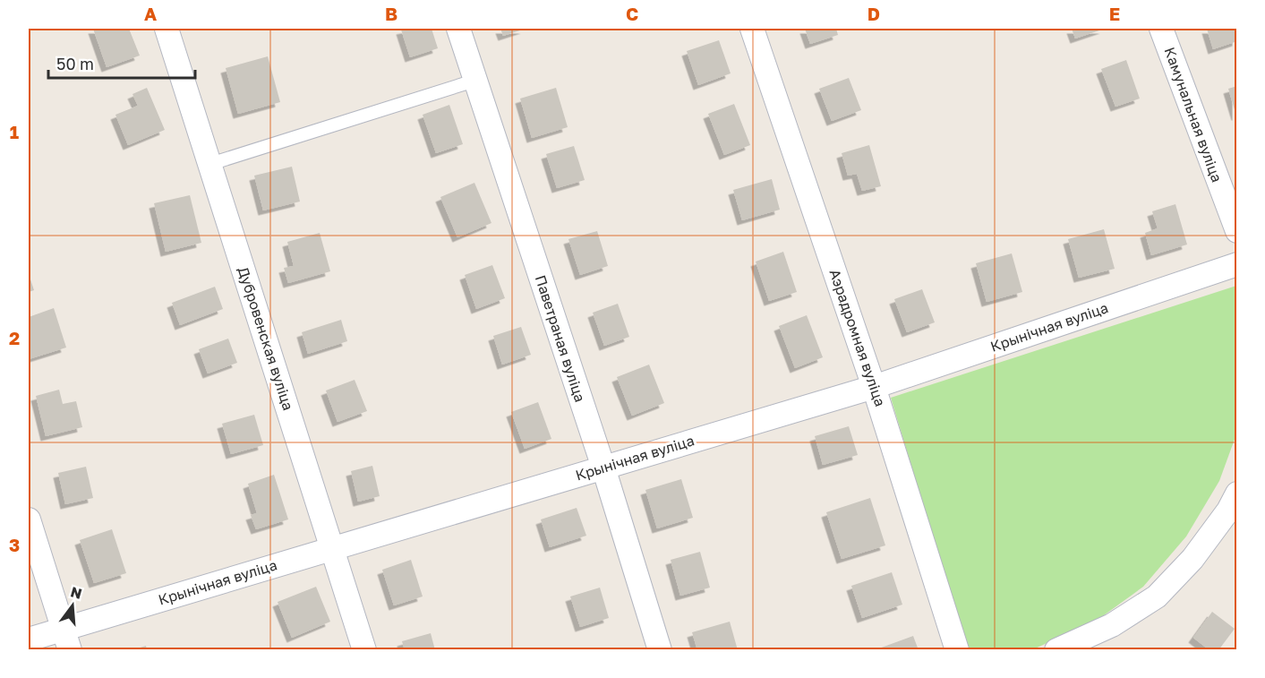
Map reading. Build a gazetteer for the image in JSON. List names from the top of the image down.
{
  "streets": {
    "street": [
      "Камунальная вуліца",
      "Крынічная вуліца",
      "Аэрадромная вуліца",
      "Дубровенская вуліца",
      "Паветраная вуліца"
    ]
  },
  "crossings": [
    ["Крынічная вуліца", "Аэрадромная вуліца"],
    ["Крынічная вуліца", "Дубровенская вуліца"],
    ["Крынічная вуліца", "Паветраная вуліца"]
  ],
  "scale_bar": "50 m",
  "north": "top",
  "grid": {
    "columns": [
      "A",
      "B",
      "C",
      "D",
      "E"
    ],
    "rows": ["1", "2", "3"]
  }
}
